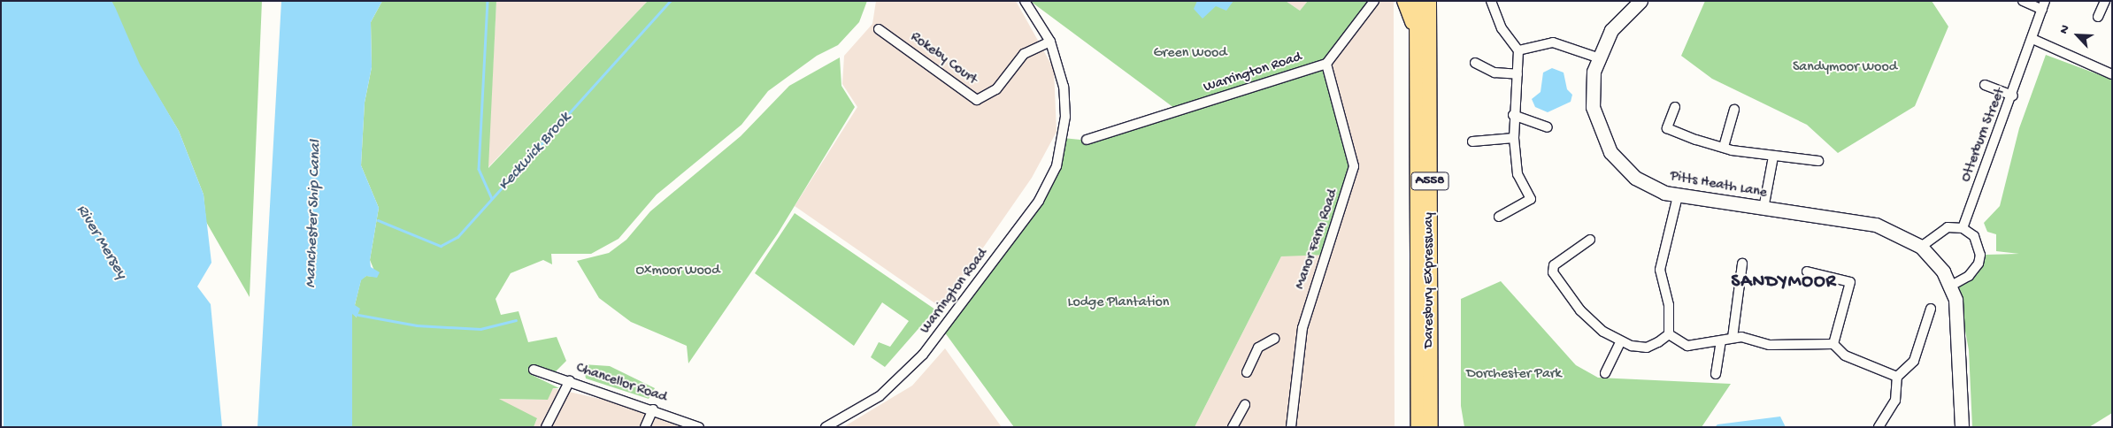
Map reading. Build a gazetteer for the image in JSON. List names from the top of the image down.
{
  "streets": {
    "main road": ["A558", "Daresbury Expressway"],
    "street": [
      "Rokeby Court",
      "Warrington Road",
      "Otterburn Street",
      "Pitts Heath Lane",
      "Manor Farm Road",
      "Chancellor Road"
    ]
  },
  "crossings": [
    ["Rokeby Court", "Warrington Road"],
    ["Warrington Road", "Manor Farm Road"],
    ["Otterburn Street", "Pitts Heath Lane"]
  ],
  "districts": ["SANDYMOOR"],
  "water": ["Keckwick Brook", "Manchester Ship Canal", "River Mersey"],
  "parks": [
    "Green Wood",
    "Sandymoor Wood",
    "Oxmoor Wood",
    "Lodge Plantation",
    "Dorchester Park"
  ],
  "north": "top left"
}
